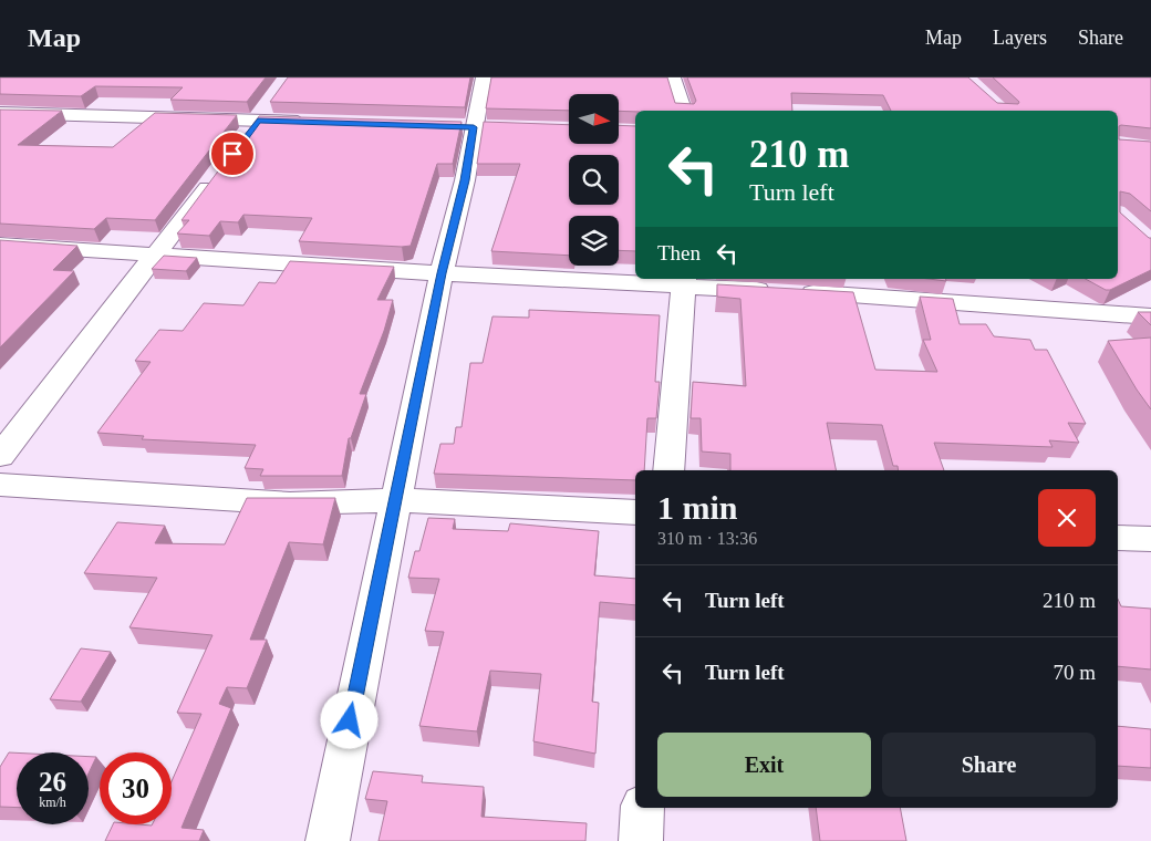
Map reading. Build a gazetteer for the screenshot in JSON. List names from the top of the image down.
{
  "north": "right",
  "page": {
    "header": "Map",
    "nav": ["Map", "Layers", "Share"],
    "turn": ["210 m", "Turn left"],
    "then": "Then",
    "heading": ["1 min", "310 m · 13:36"],
    "list": [
      {
        "name": "Turn left",
        "value": "210 m"
      },
      {
        "name": "Turn left",
        "value": "70 m"
      }
    ],
    "buttons": ["Exit", "Share"],
    "speed": "26 km/h",
    "limit": "30"
  }
}
